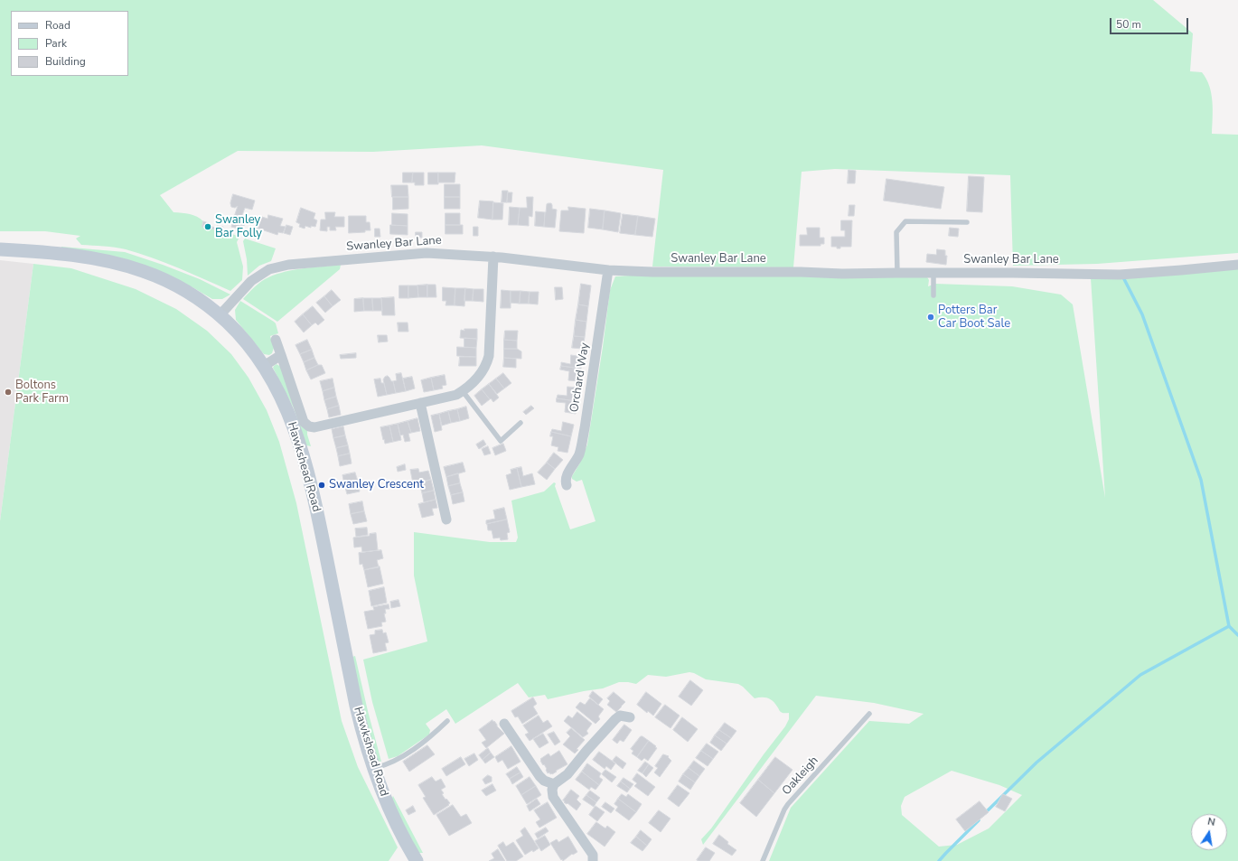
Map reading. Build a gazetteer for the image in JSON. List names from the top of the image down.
{
  "streets": {
    "street": ["Swanley Bar Lane", "Orchard Way", "Hawkshead Road"],
    "lane": ["Oakleigh"]
  },
  "crossings": [
    ["Swanley Bar Lane", "Orchard Way"],
    ["Swanley Bar Lane", "Hawkshead Road"]
  ],
  "places": [
    "Swanley Bar Folly",
    "Potters Bar Car Boot Sale",
    "Boltons Park Farm",
    "Swanley Crescent"
  ],
  "legend": ["Road", "Park", "Building"],
  "scale_bar": "50 m",
  "north": "top"
}
